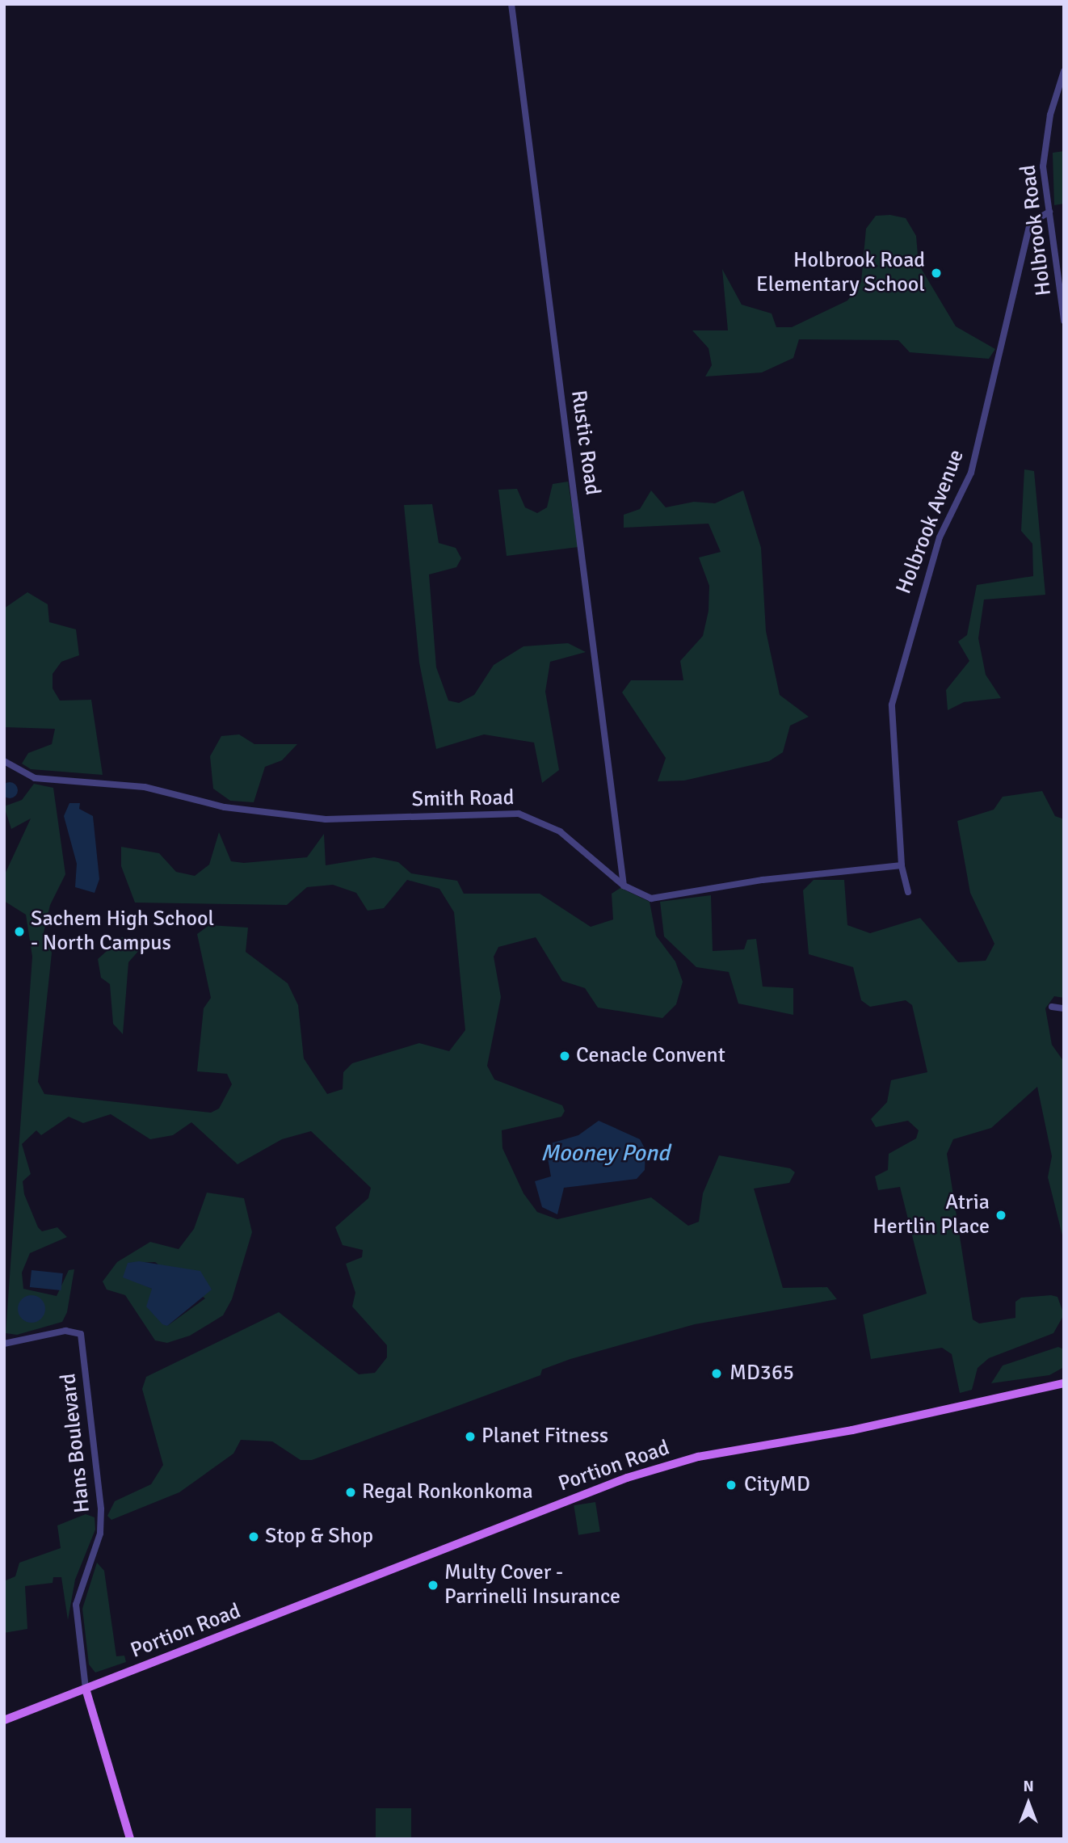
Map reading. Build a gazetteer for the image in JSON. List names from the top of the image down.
{
  "streets": {
    "main road": ["Portion Road"],
    "street": [
      "Holbrook Road",
      "Rustic Road",
      "Holbrook Avenue",
      "Smith Road",
      "Hans Boulevard"
    ]
  },
  "crossings": [
    ["Holbrook Road", "Holbrook Avenue"],
    ["Rustic Road", "Smith Road"],
    ["Holbrook Avenue", "Smith Road"],
    ["Hans Boulevard", "Portion Road"]
  ],
  "water": ["Mooney Pond"],
  "places": [
    "Holbrook Road Elementary School",
    "Sachem High School - North Campus",
    "Cenacle Convent",
    "Atria Hertlin Place",
    "MD365",
    "Planet Fitness",
    "CityMD",
    "Regal Ronkonkoma",
    "Stop & Shop",
    "Multy Cover - Parrinelli Insurance"
  ],
  "north": "top"
}
